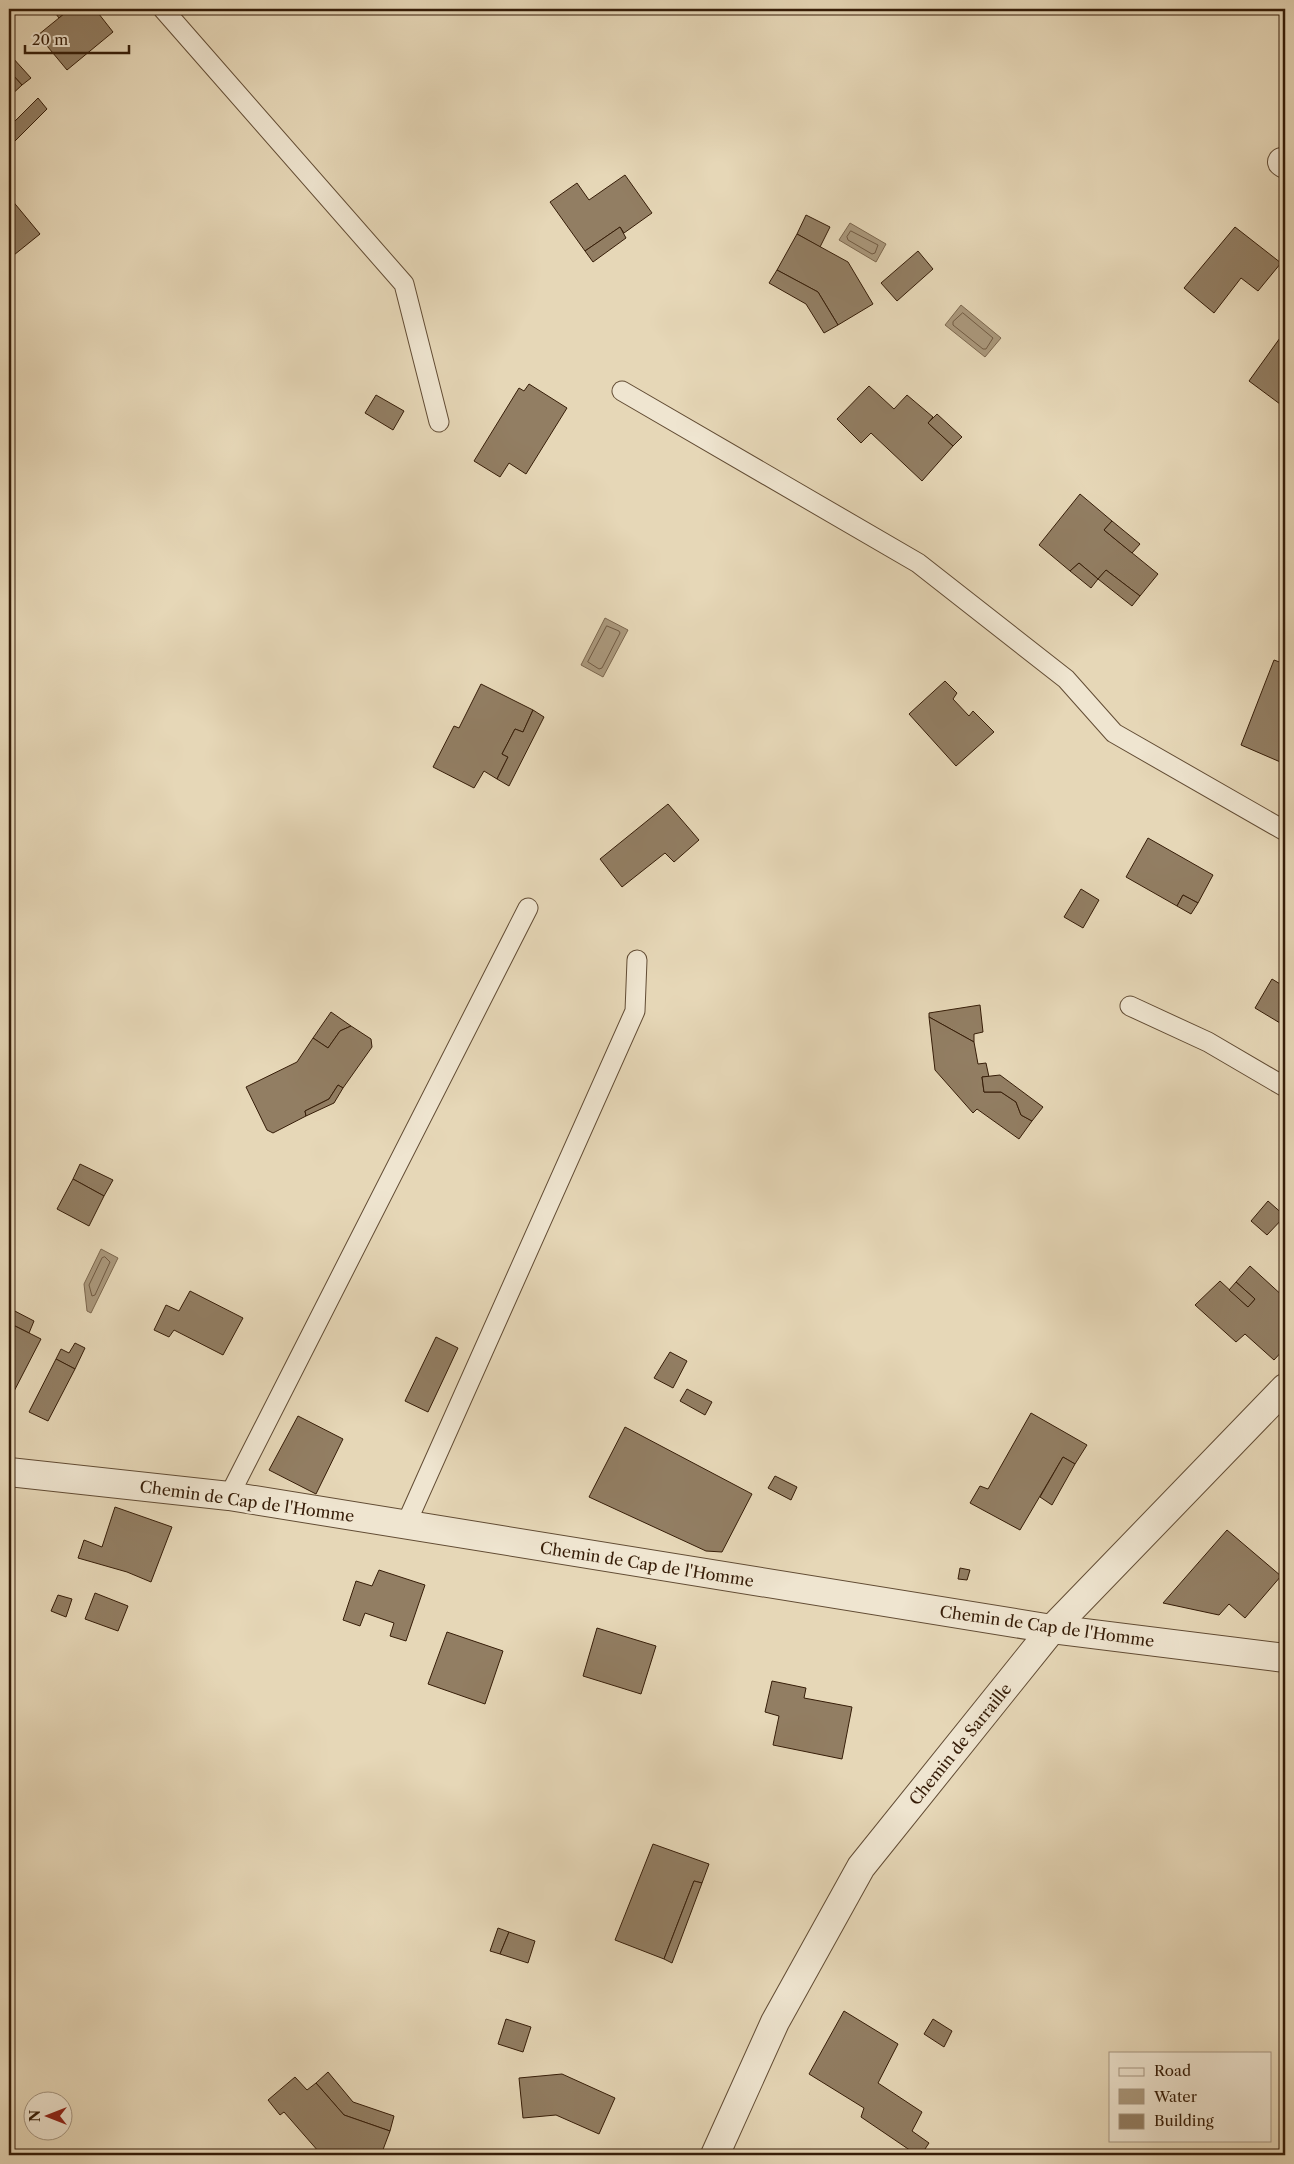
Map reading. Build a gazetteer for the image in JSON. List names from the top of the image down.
{
  "streets": {
    "street": ["Chemin de Cap de l'Homme", "Chemin de Sarraille"]
  },
  "crossings": [
    ["Chemin de Cap de l'Homme", "Chemin de Sarraille"]
  ],
  "legend": ["Road", "Water", "Building"],
  "scale_bar": "20 m",
  "north": "left"
}
